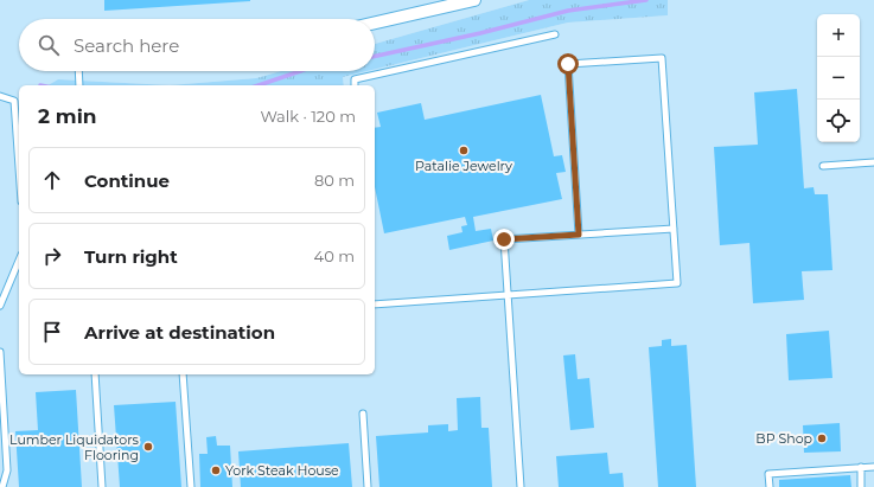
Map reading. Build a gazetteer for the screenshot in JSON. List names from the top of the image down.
{
  "places": [
    "Patalie Jewelry",
    "BP Shop",
    "Lumber Liquidators Flooring",
    "York Steak House"
  ],
  "page": {
    "map_buttons": ["+", "−"],
    "search": "Search here",
    "heading": ["2 min", "Walk · 120 m"],
    "list": [
      ["Continue", "80 m"],
      ["Turn right", "40 m"],
      "Arrive at destination"
    ]
  }
}
